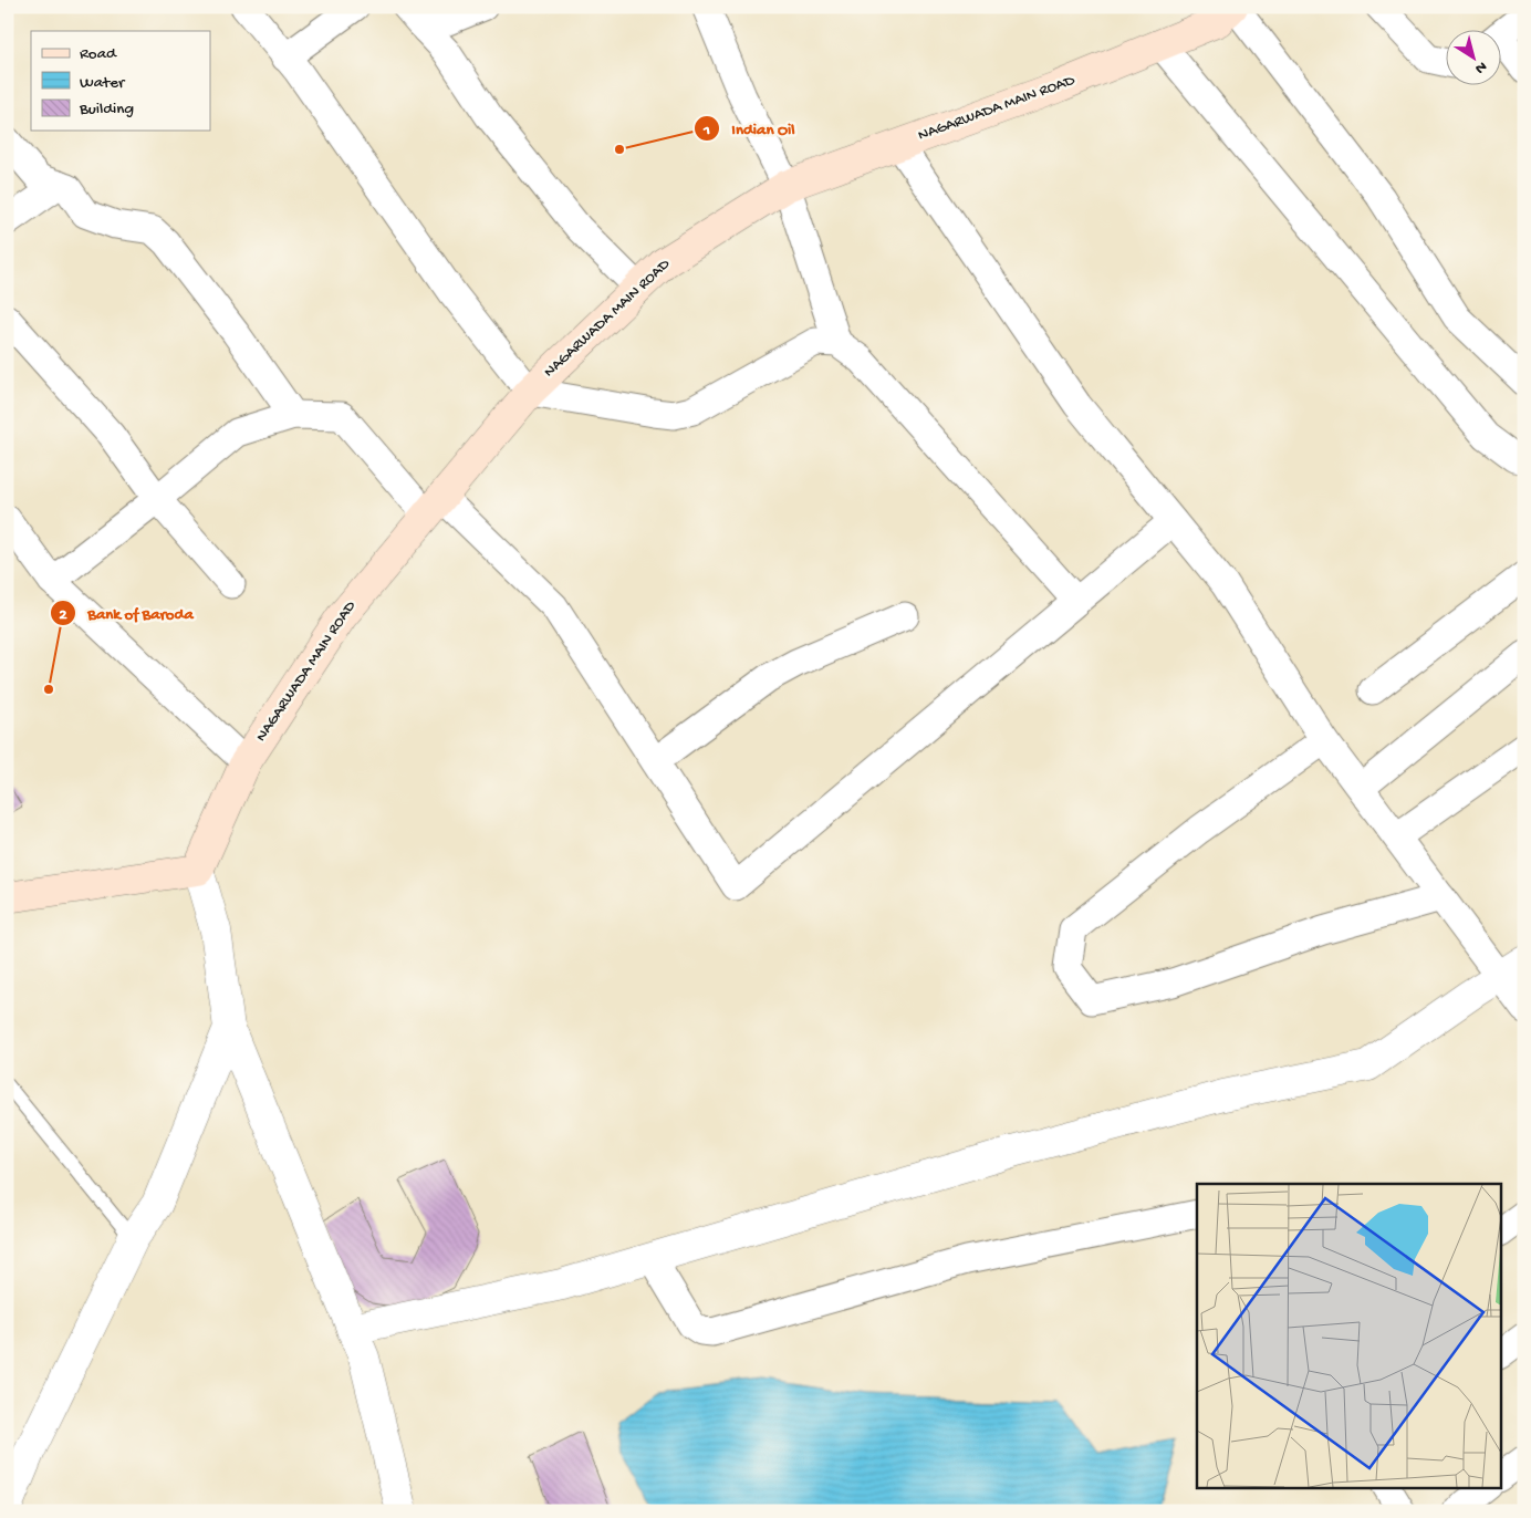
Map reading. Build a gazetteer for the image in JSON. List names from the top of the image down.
{
  "streets": {
    "main road": ["NAGARWADA MAIN ROAD"]
  },
  "places": ["Indian Oil", "Bank of Baroda"],
  "legend": ["Road", "Water", "Building"],
  "north": "bottom right"
}
